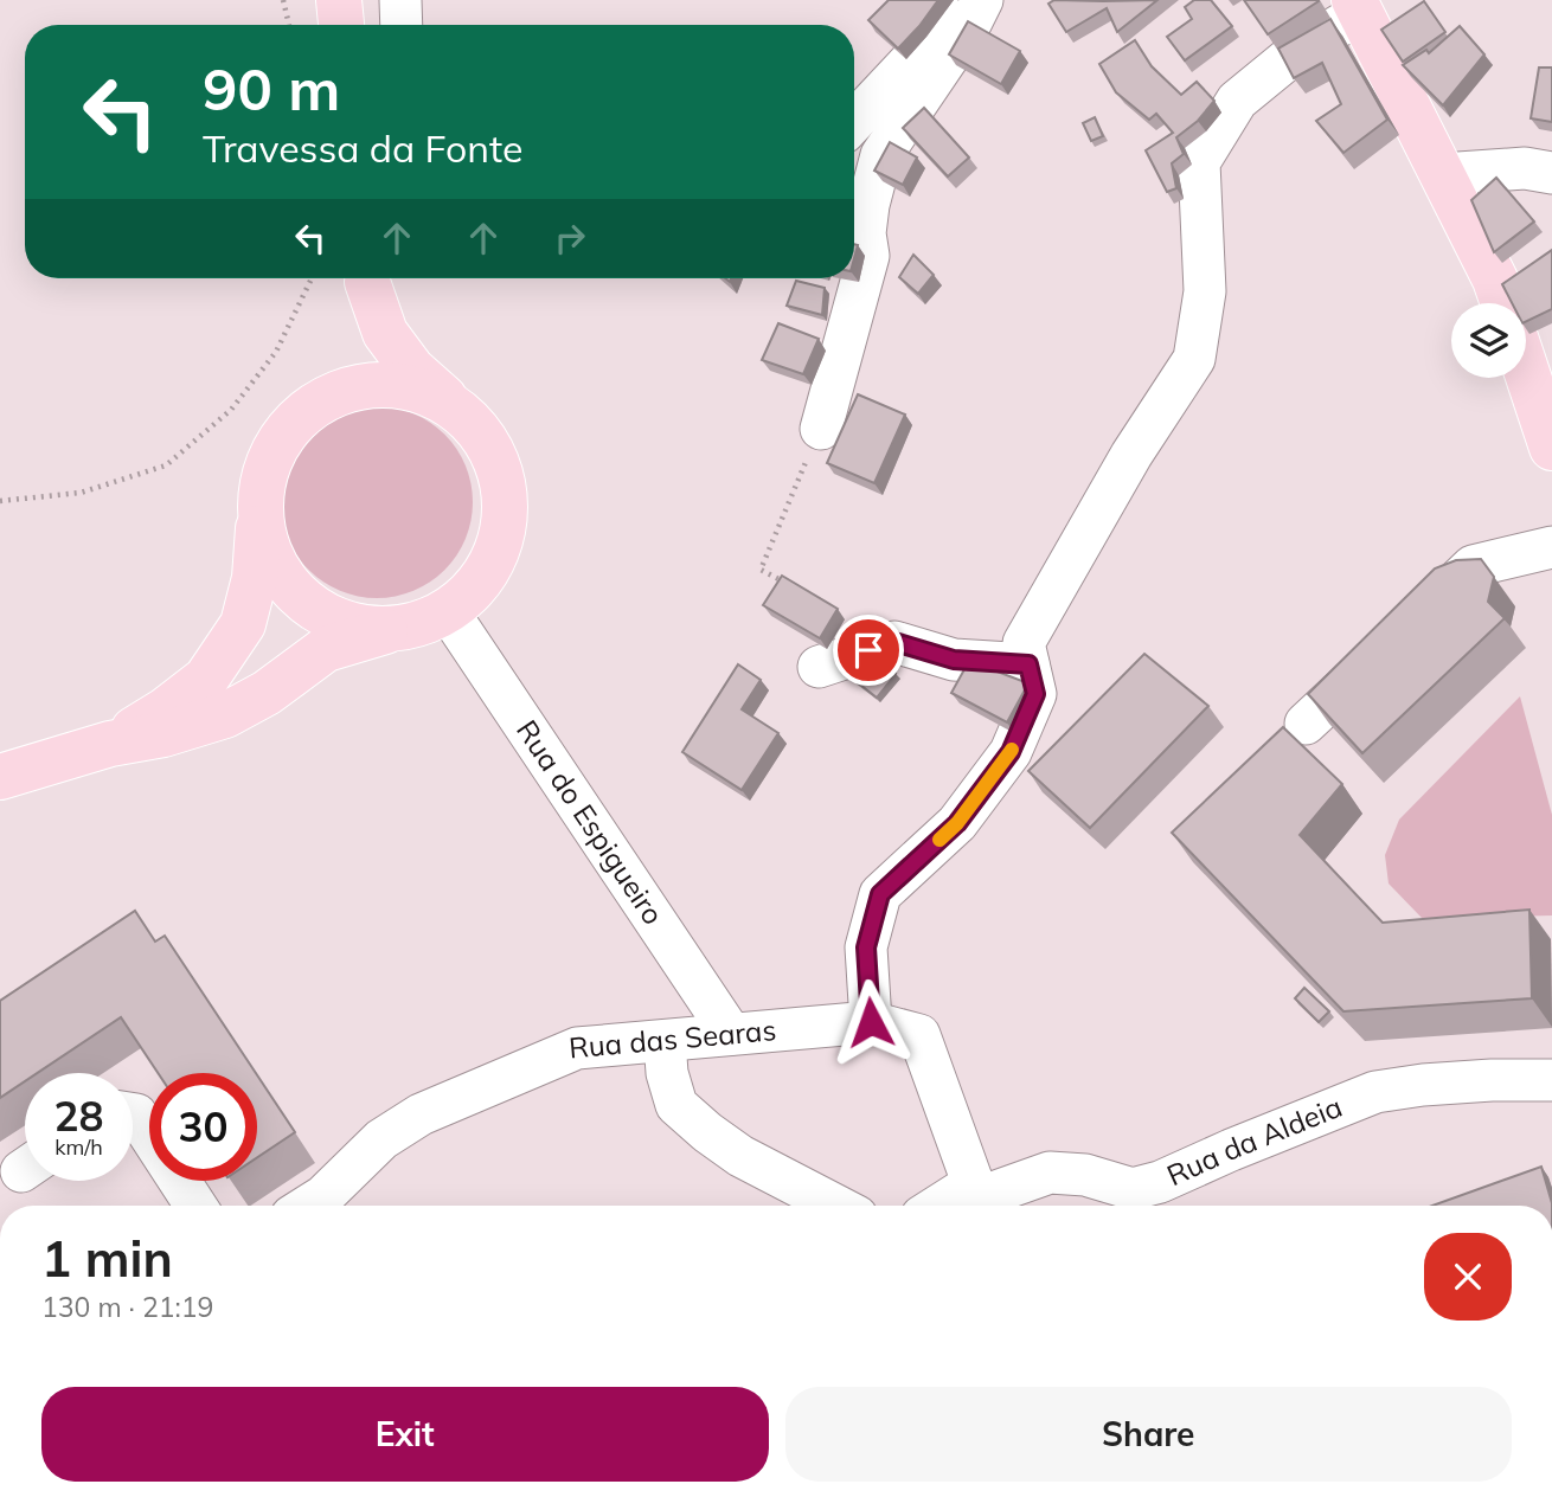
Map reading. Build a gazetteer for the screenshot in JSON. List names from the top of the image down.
{
  "streets": {
    "street": ["Rua do Espigueiro", "Rua das Searas", "Rua da Aldeia"]
  },
  "crossings": [
    ["Rua do Espigueiro", "Rua das Searas"],
    ["Rua das Searas", "Rua da Aldeia"]
  ],
  "page": {
    "turn": ["90 m", "Travessa da Fonte"],
    "speed": "28 km/h",
    "limit": "30",
    "heading": ["1 min", "130 m · 21:19"],
    "buttons": ["Exit", "Share"]
  }
}
